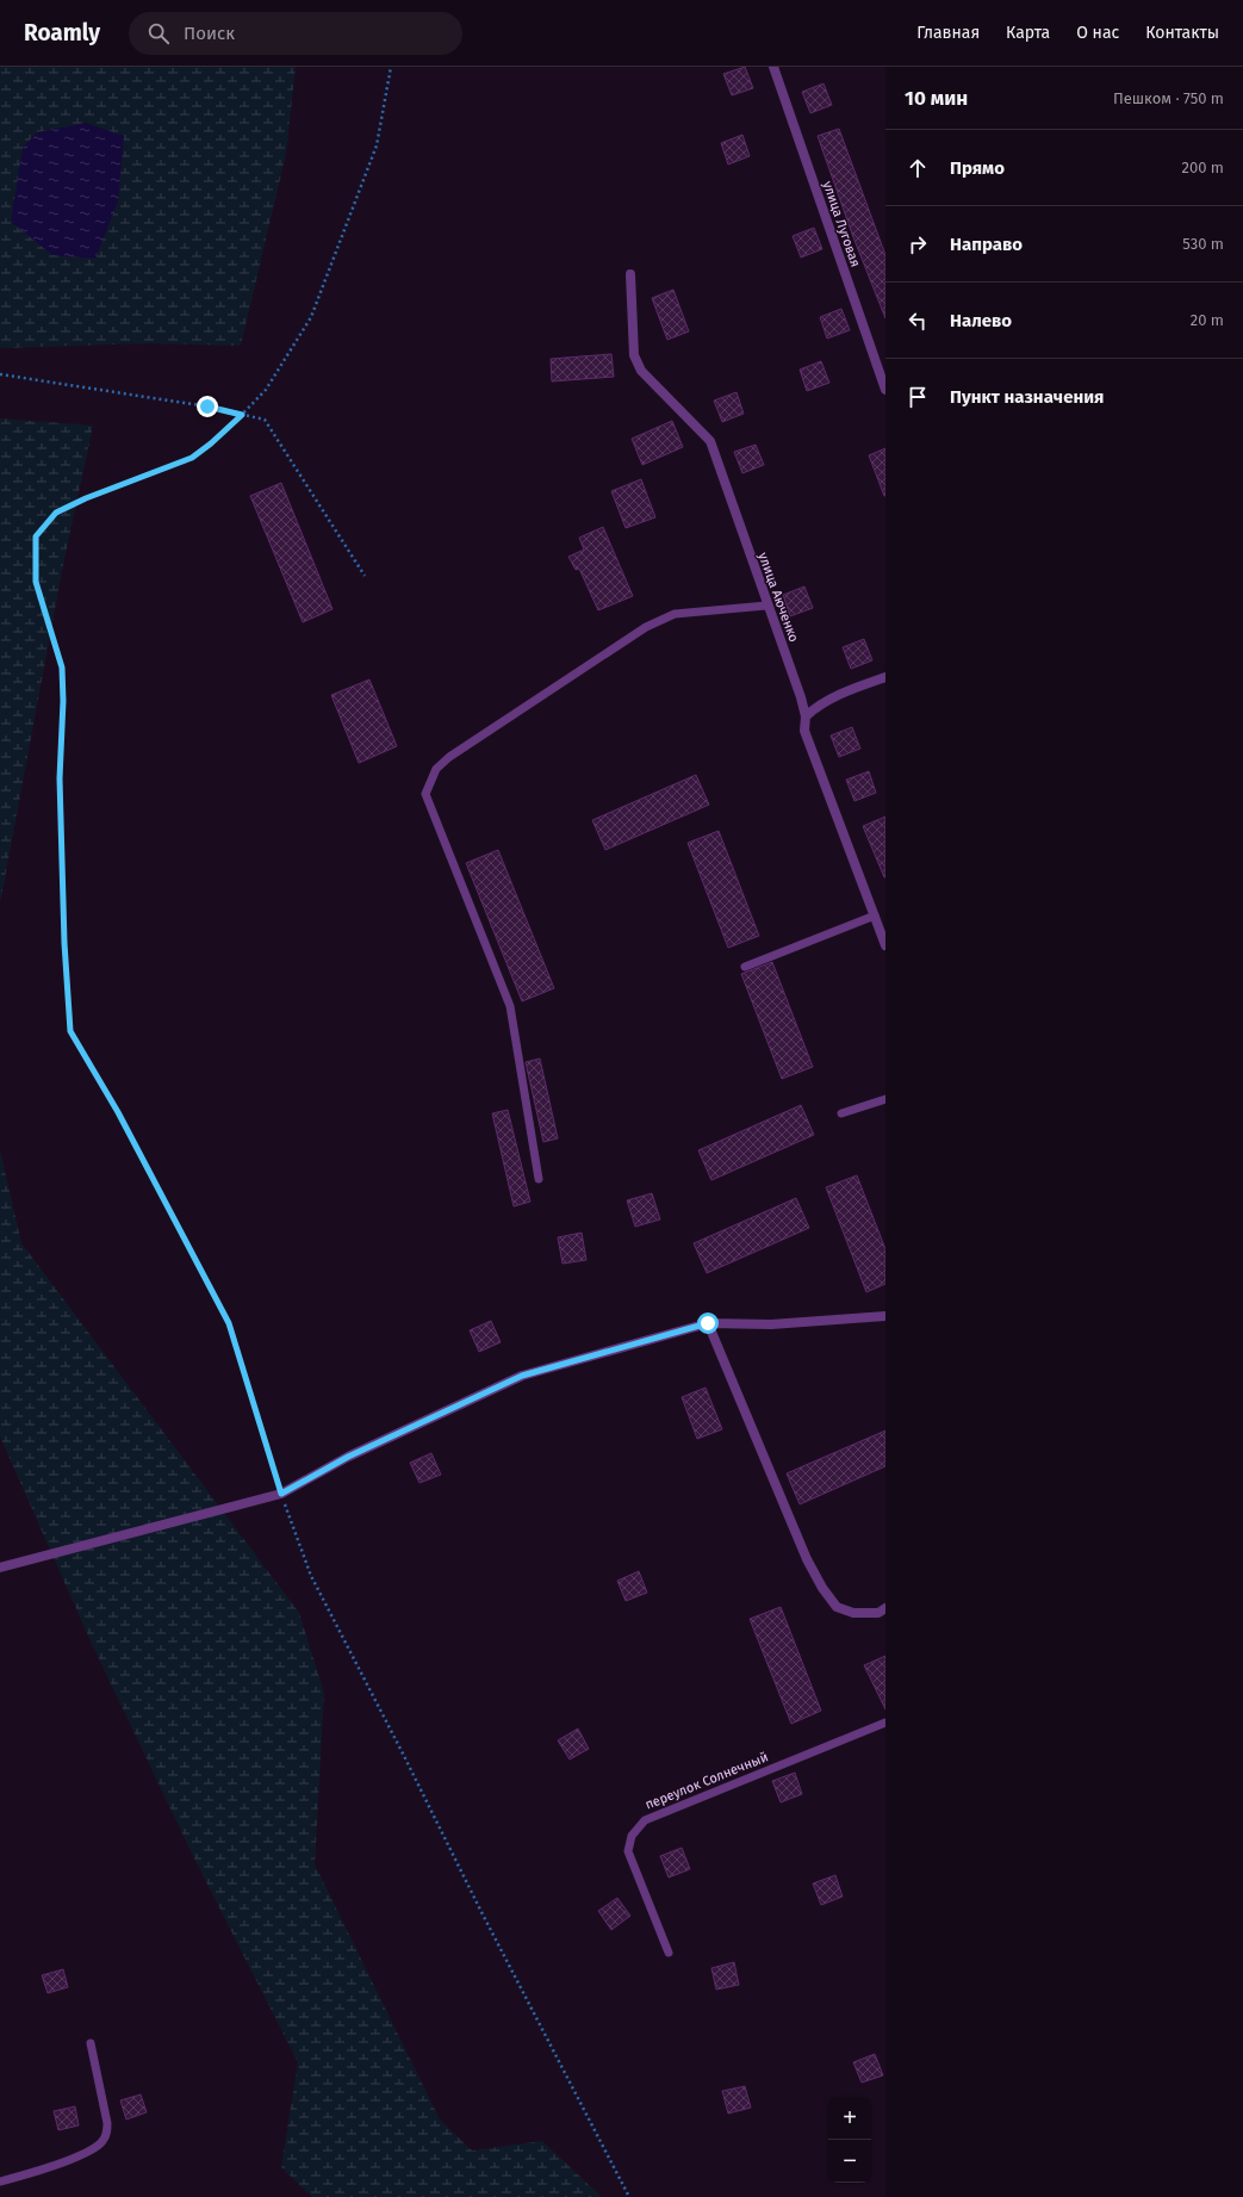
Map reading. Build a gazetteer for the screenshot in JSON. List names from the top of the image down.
{
  "streets": {
    "street": ["улица Луговая", "улица Аюченко"],
    "lane": ["переулок Солнечный"]
  },
  "page": {
    "header": "Roamly",
    "search": "Поиск",
    "nav": [
      "Главная",
      "Карта",
      "О нас",
      "Контакты"
    ],
    "heading": ["10 мин", "Пешком · 750 m"],
    "list": [
      ["Прямо", "200 m"],
      ["Направо", "530 m"],
      ["Налево", "20 m"],
      "Пункт назначения"
    ],
    "map_buttons": ["+", "−"]
  }
}
